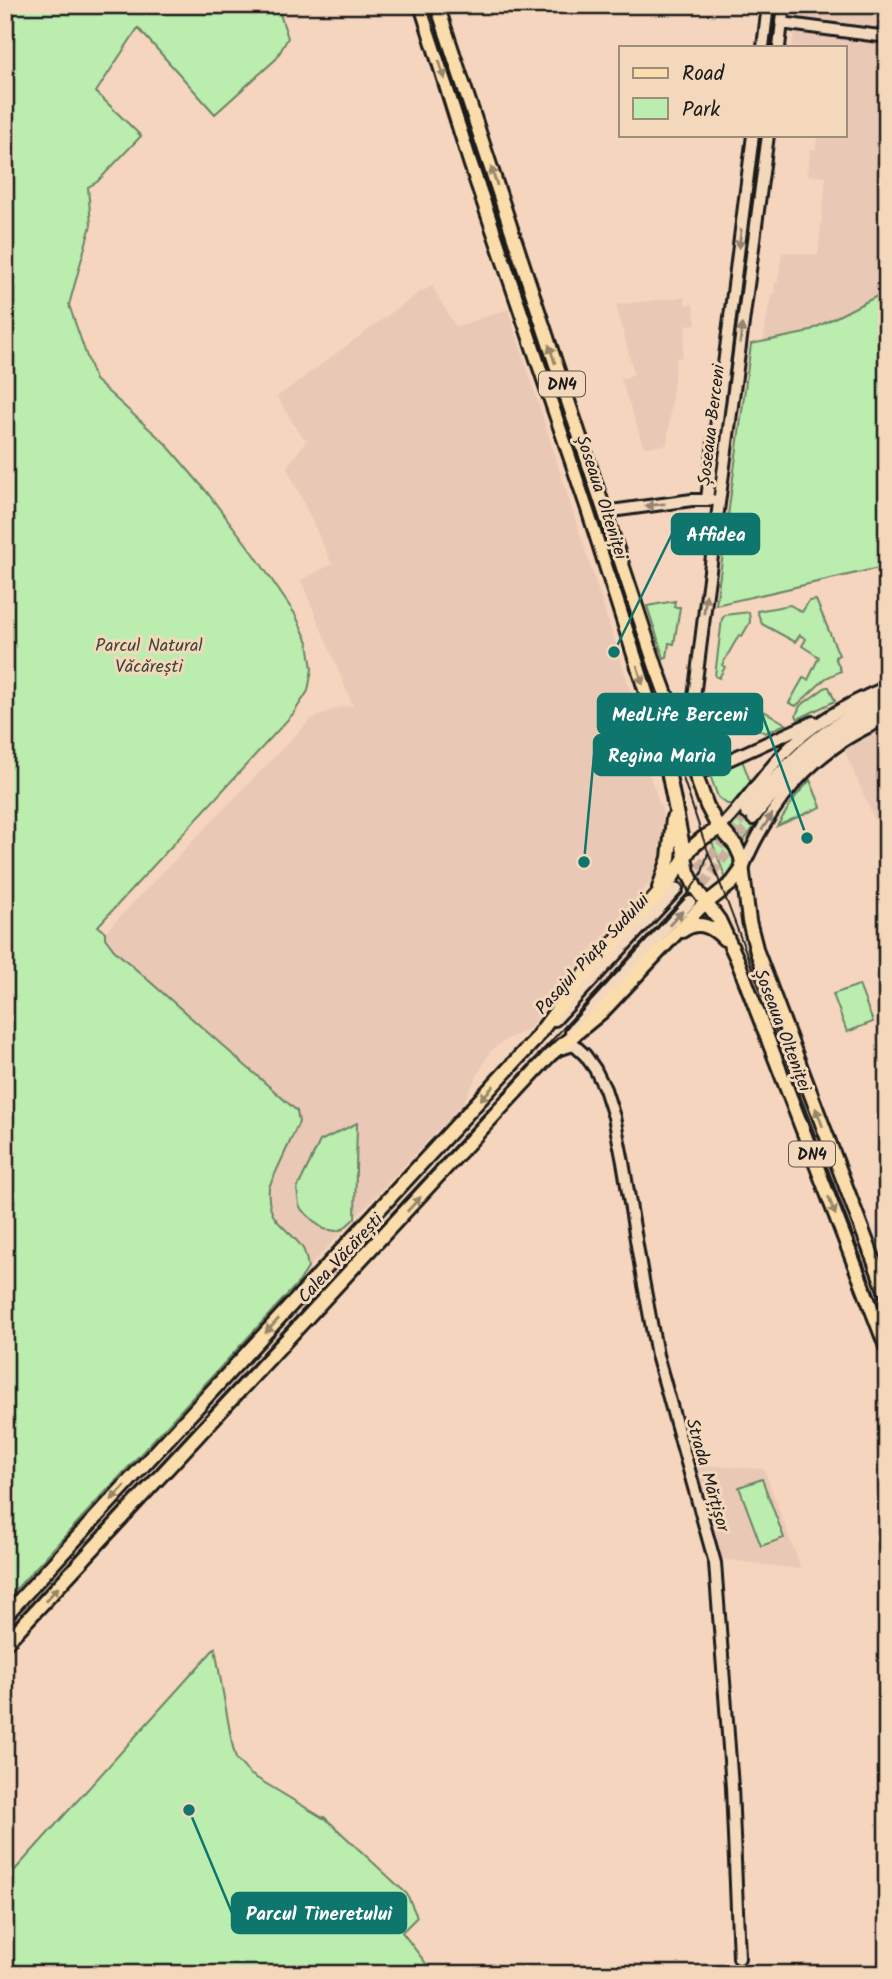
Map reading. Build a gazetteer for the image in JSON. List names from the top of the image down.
{
  "streets": {
    "main road": [
      "DN4",
      "Șoseaua Berceni",
      "Șoseaua Olteniței",
      "Pasajul Piața Sudului",
      "Calea Văcărești",
      "Strada Mărțișor"
    ]
  },
  "crossings": [
    ["Șoseaua Berceni", "Șoseaua Olteniței"],
    ["Șoseaua Olteniței", "Calea Văcărești"],
    ["Pasajul Piața Sudului", "Calea Văcărești"]
  ],
  "parks": ["Parcul Natural Văcărești"],
  "places": [
    "Affidea",
    "MedLife Berceni",
    "Regina Maria",
    "Parcul Tineretului"
  ],
  "legend": ["Road", "Park"]
}
